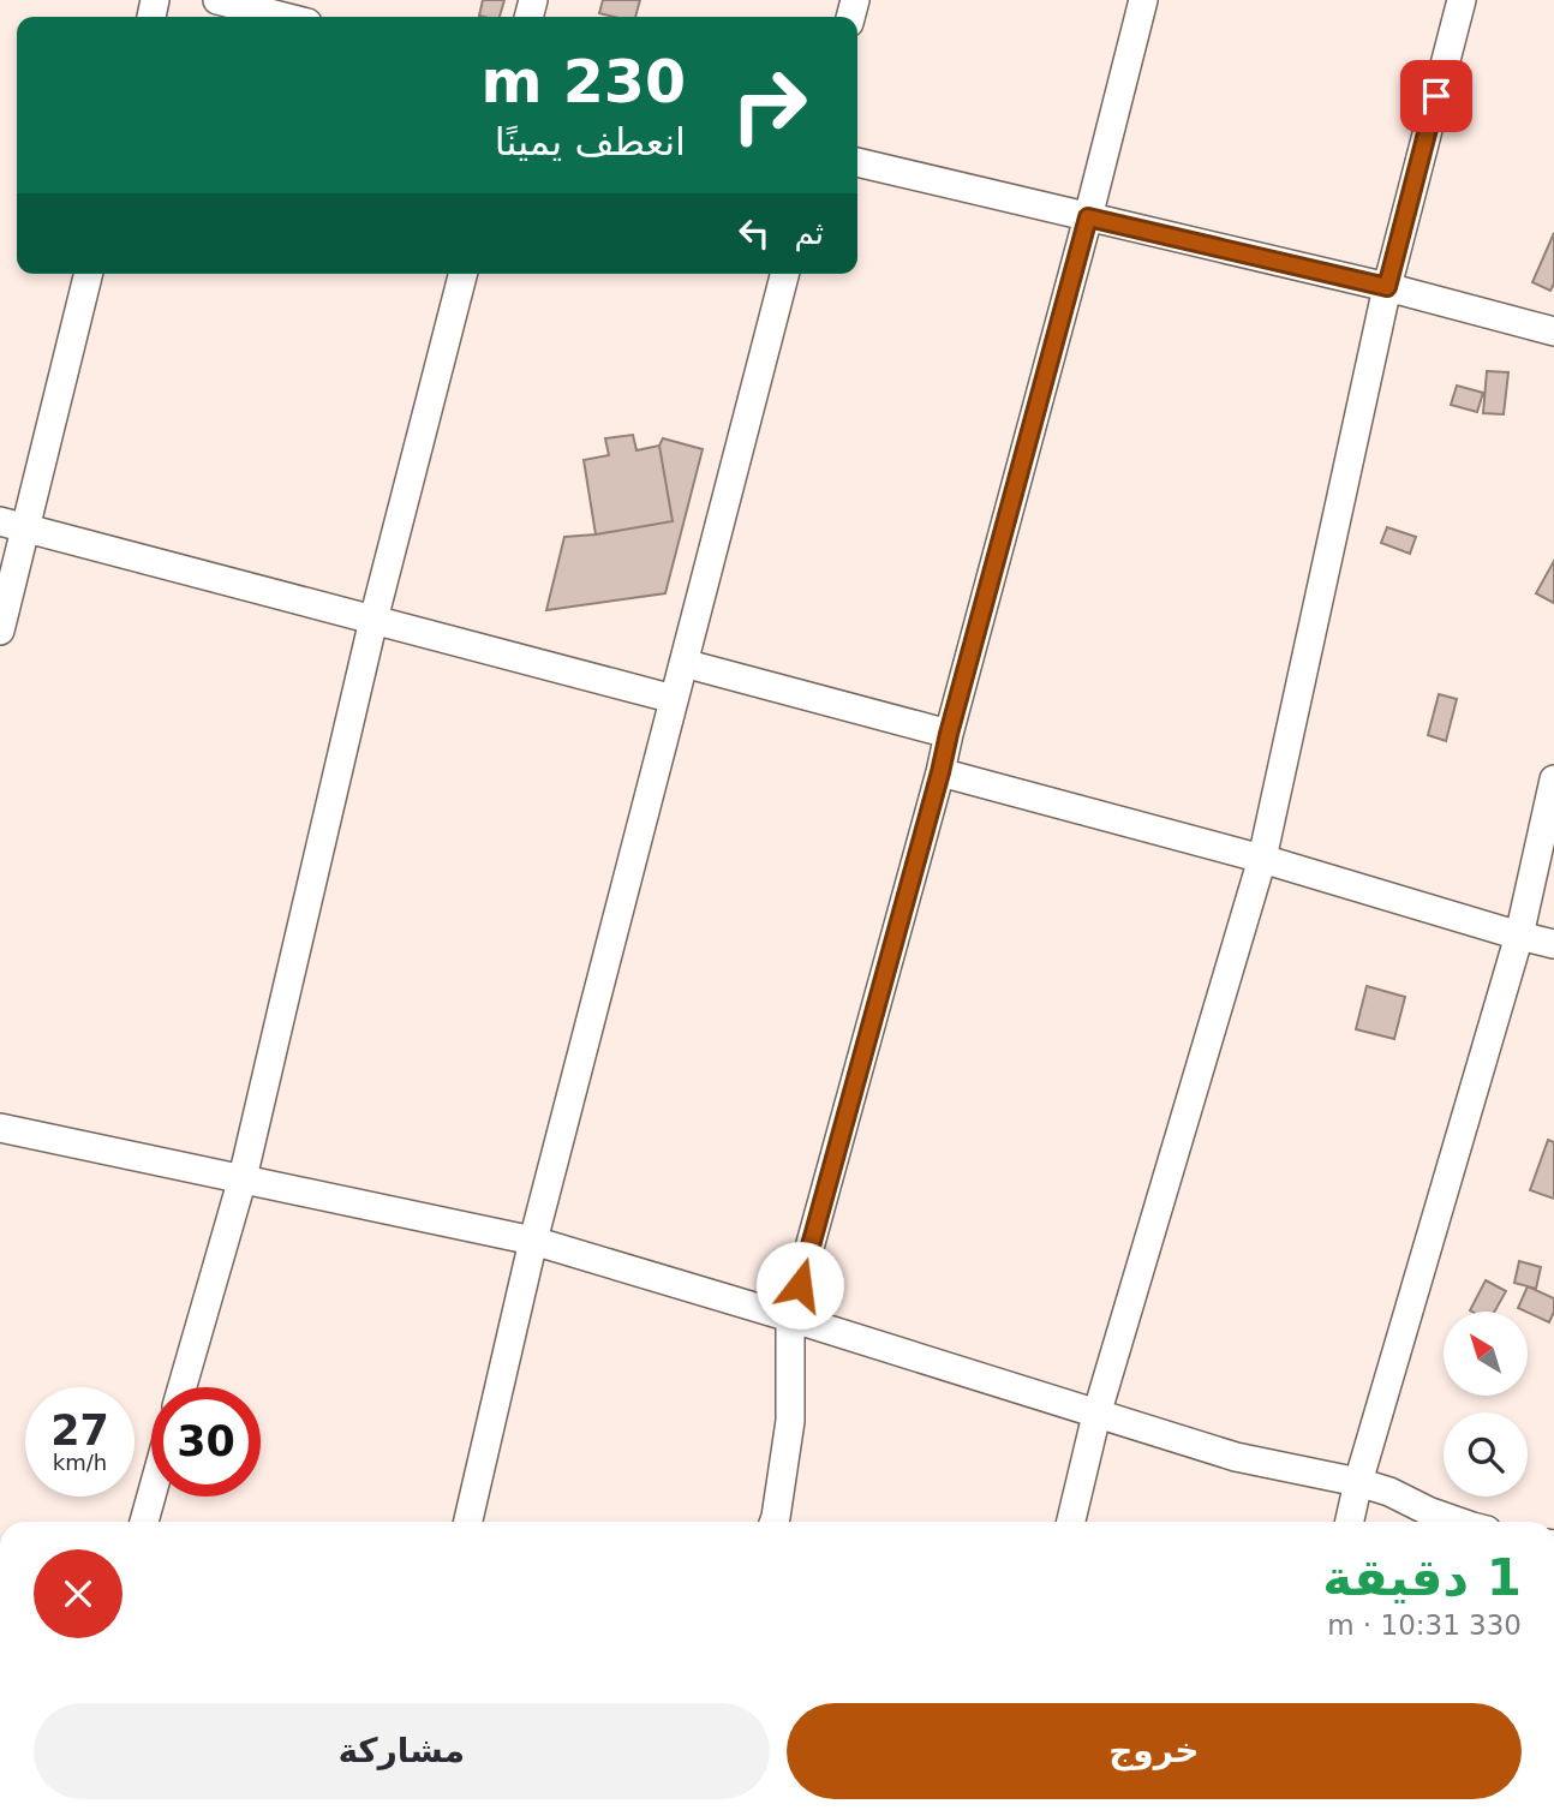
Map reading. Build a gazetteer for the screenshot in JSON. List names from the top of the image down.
{
  "north": "top left",
  "page": {
    "turn": ["230 m", "انعطف يمينًا"],
    "then": "ثم",
    "speed": "27 km/h",
    "limit": "30",
    "heading": ["1 دقيقة", "330 m · 10:31"],
    "buttons": ["خروج", "مشاركة"]
  }
}
